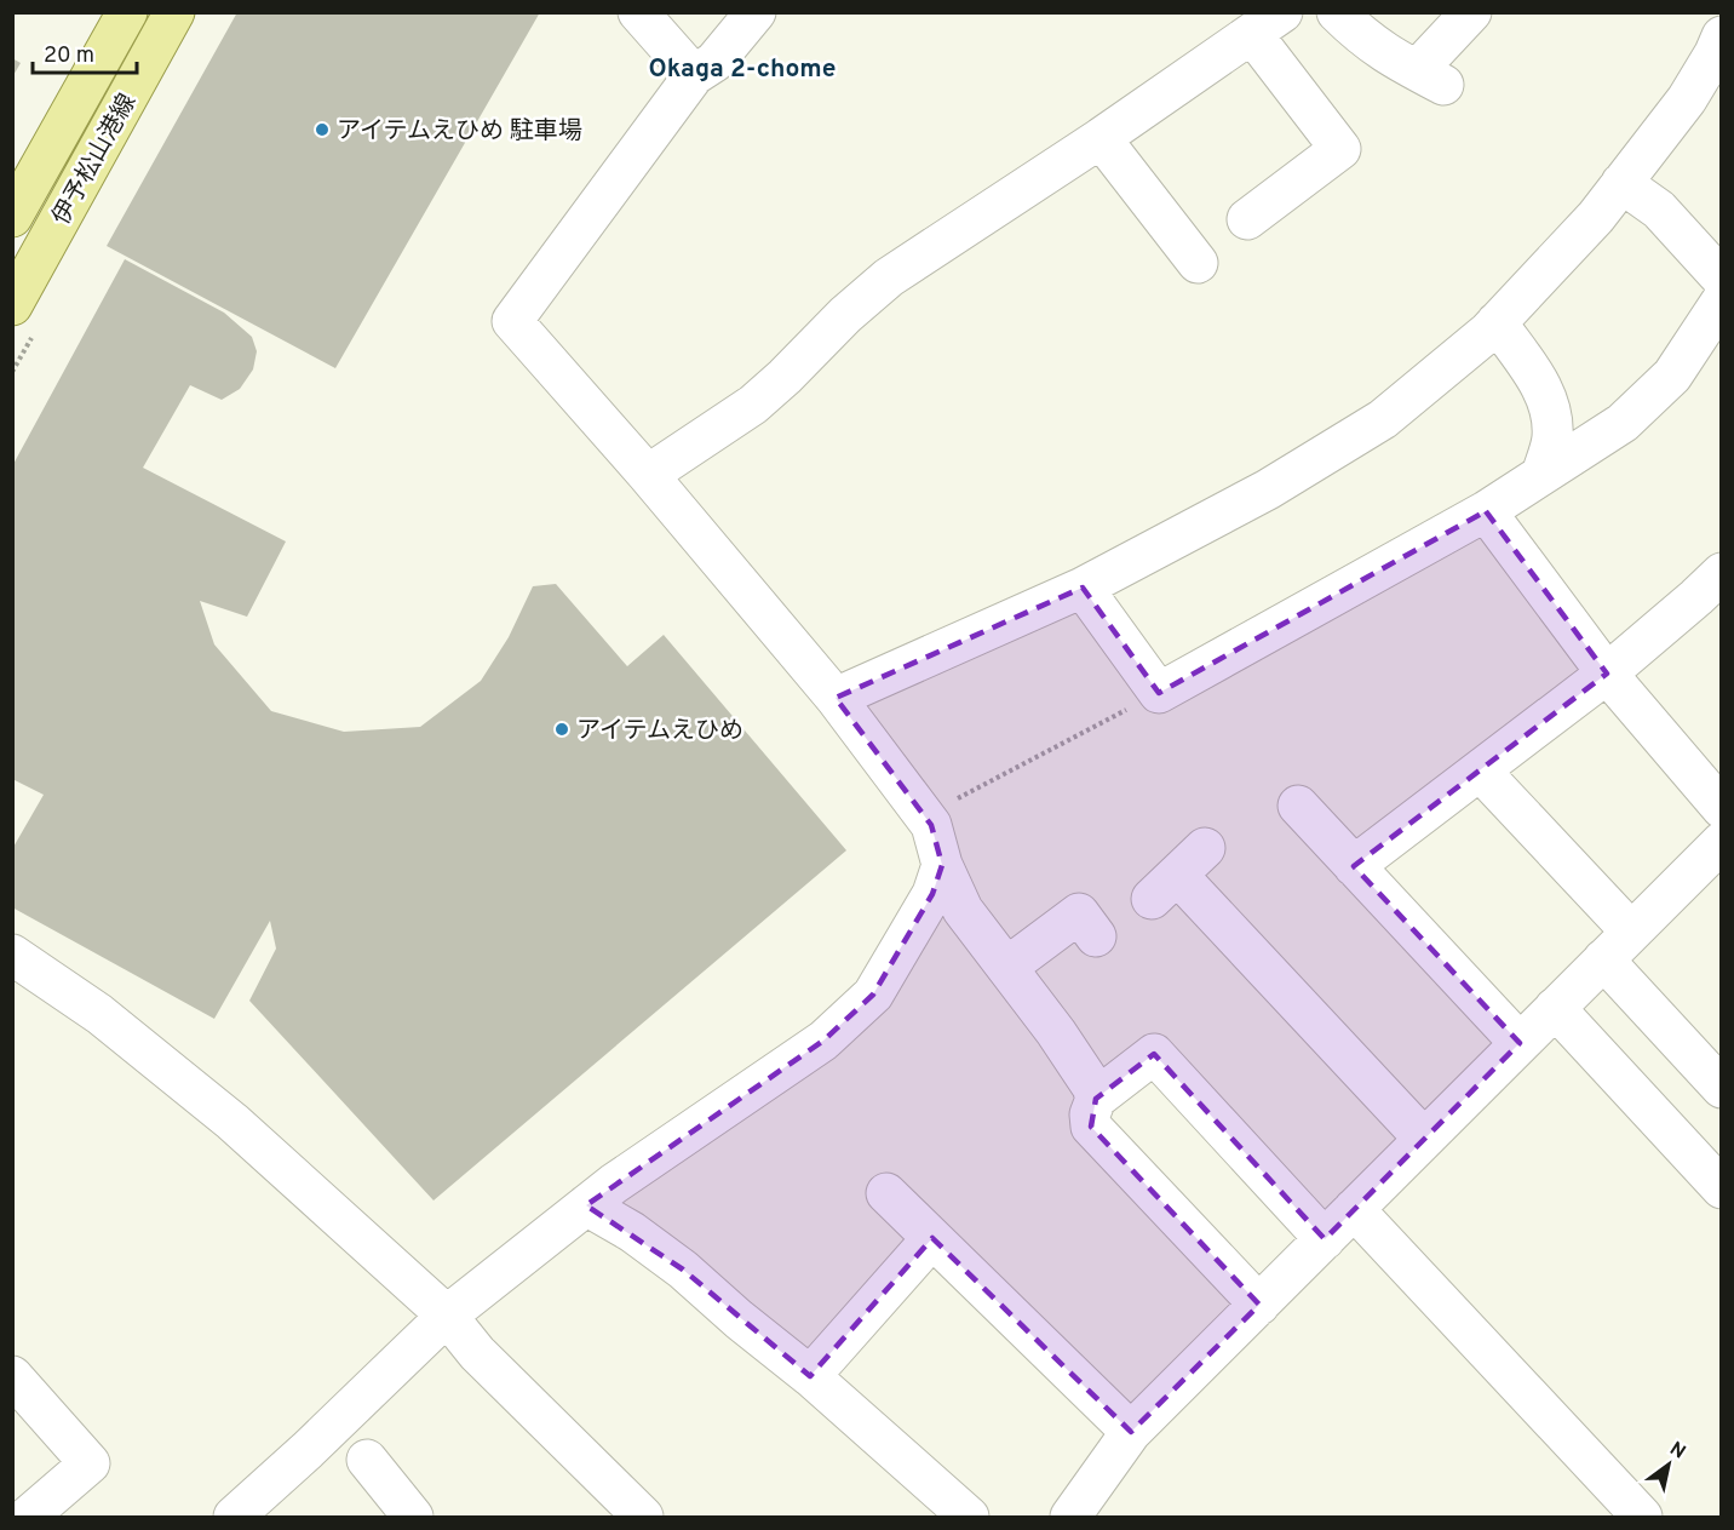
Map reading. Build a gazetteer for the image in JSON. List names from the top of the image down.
{
  "streets": {
    "main road": ["伊予松山港線"]
  },
  "districts": ["Okaga 2-chome"],
  "places": ["アイテムえひめ 駐車場", "アイテムえひめ"],
  "scale_bar": "20 m",
  "north": "top right"
}
